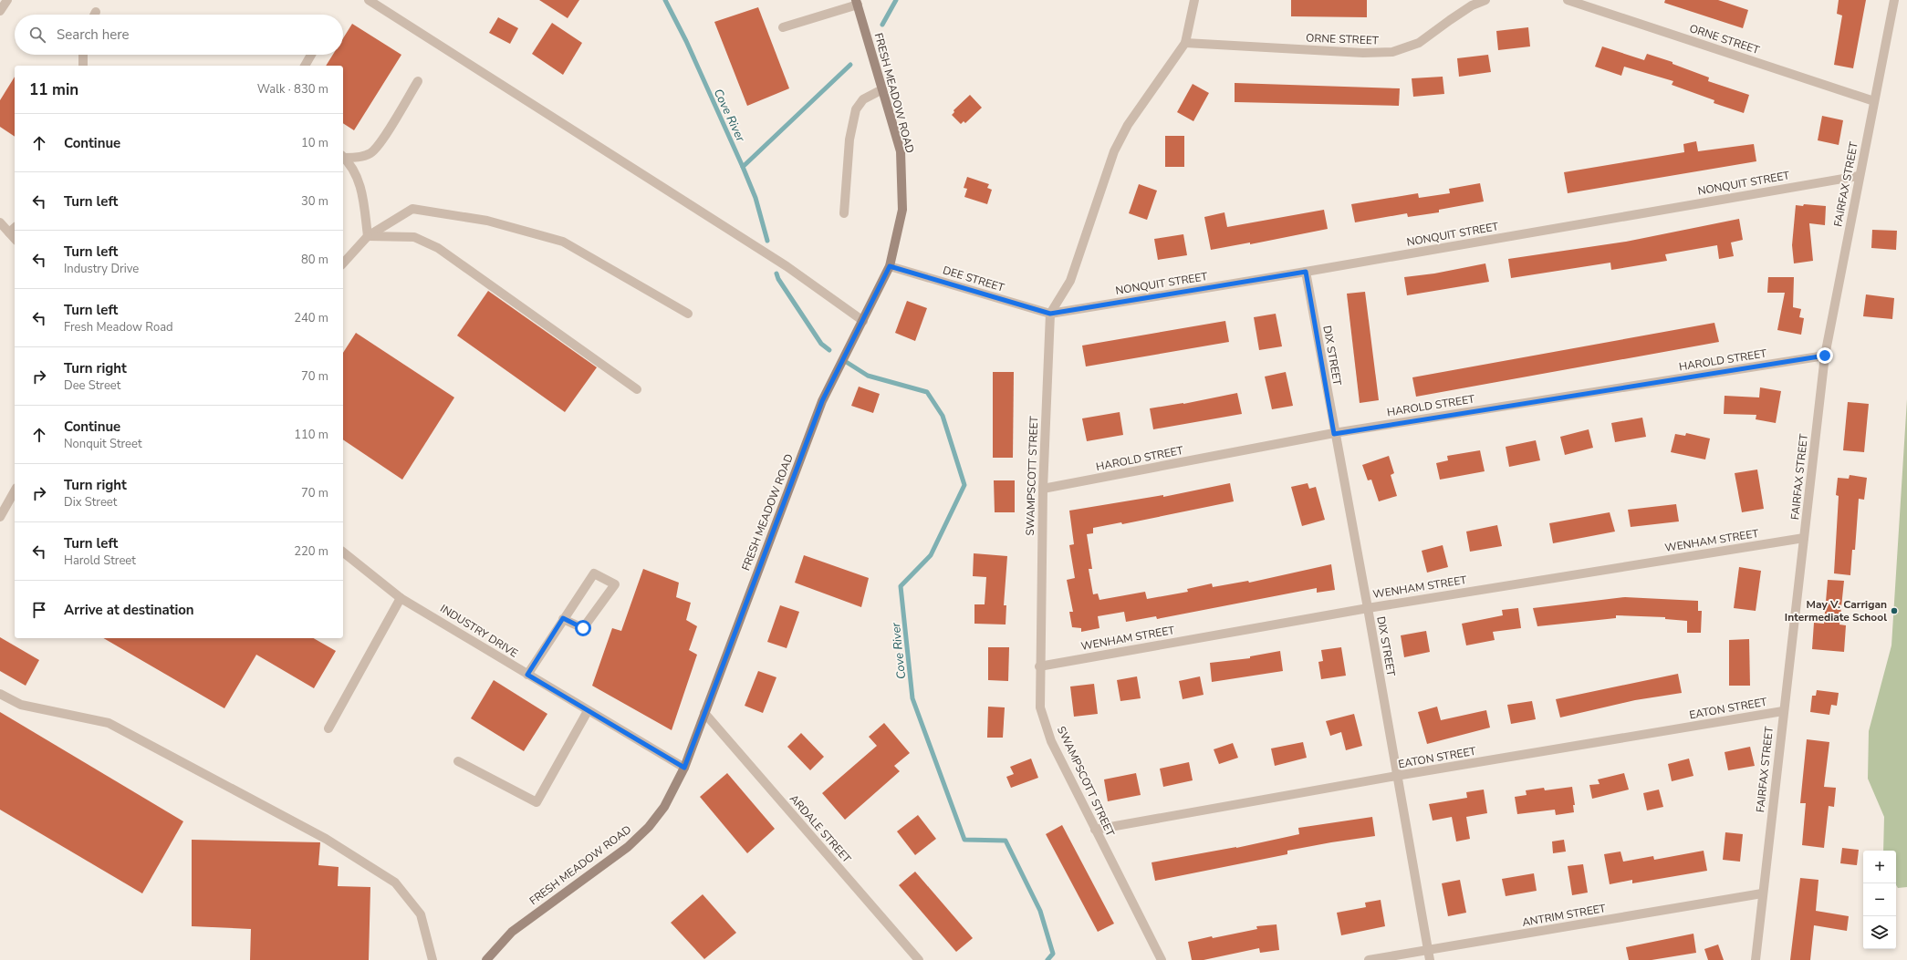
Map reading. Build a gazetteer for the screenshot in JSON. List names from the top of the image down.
{
  "streets": {
    "street": [
      "ORNE STREET",
      "FRESH MEADOW ROAD",
      "NONQUIT STREET",
      "FAIRFAX STREET",
      "DEE STREET",
      "DIX STREET",
      "HAROLD STREET",
      "SWAMPSCOTT STREET",
      "WENHAM STREET",
      "INDUSTRY DRIVE",
      "EATON STREET",
      "ARDALE STREET",
      "ANTRIM STREET"
    ]
  },
  "crossings": [
    ["ORNE STREET", "FAIRFAX STREET"],
    ["ORNE STREET", "SWAMPSCOTT STREET"],
    ["FRESH MEADOW ROAD", "DEE STREET"],
    ["FRESH MEADOW ROAD", "INDUSTRY DRIVE"],
    ["FRESH MEADOW ROAD", "ARDALE STREET"],
    ["NONQUIT STREET", "FAIRFAX STREET"],
    ["NONQUIT STREET", "DEE STREET"],
    ["NONQUIT STREET", "DIX STREET"],
    ["NONQUIT STREET", "SWAMPSCOTT STREET"],
    ["FAIRFAX STREET", "HAROLD STREET"],
    ["FAIRFAX STREET", "WENHAM STREET"],
    ["FAIRFAX STREET", "EATON STREET"],
    ["FAIRFAX STREET", "ANTRIM STREET"],
    ["DEE STREET", "SWAMPSCOTT STREET"],
    ["DIX STREET", "HAROLD STREET"],
    ["DIX STREET", "WENHAM STREET"],
    ["DIX STREET", "EATON STREET"],
    ["DIX STREET", "ANTRIM STREET"],
    ["HAROLD STREET", "SWAMPSCOTT STREET"],
    ["SWAMPSCOTT STREET", "WENHAM STREET"],
    ["SWAMPSCOTT STREET", "EATON STREET"]
  ],
  "water": ["Cove River"],
  "places": ["May V. Carrigan Intermediate School"],
  "page": {
    "search": "Search here",
    "heading": ["11 min", "Walk · 830 m"],
    "list": [
      ["Continue", "10 m"],
      ["Turn left", "30 m"],
      ["Turn left", "Industry Drive", "80 m"],
      ["Turn left", "Fresh Meadow Road", "240 m"],
      ["Turn right", "Dee Street", "70 m"],
      ["Continue", "Nonquit Street", "110 m"],
      ["Turn right", "Dix Street", "70 m"],
      ["Turn left", "Harold Street", "220 m"],
      "Arrive at destination"
    ],
    "map_buttons": ["+", "−"]
  }
}
